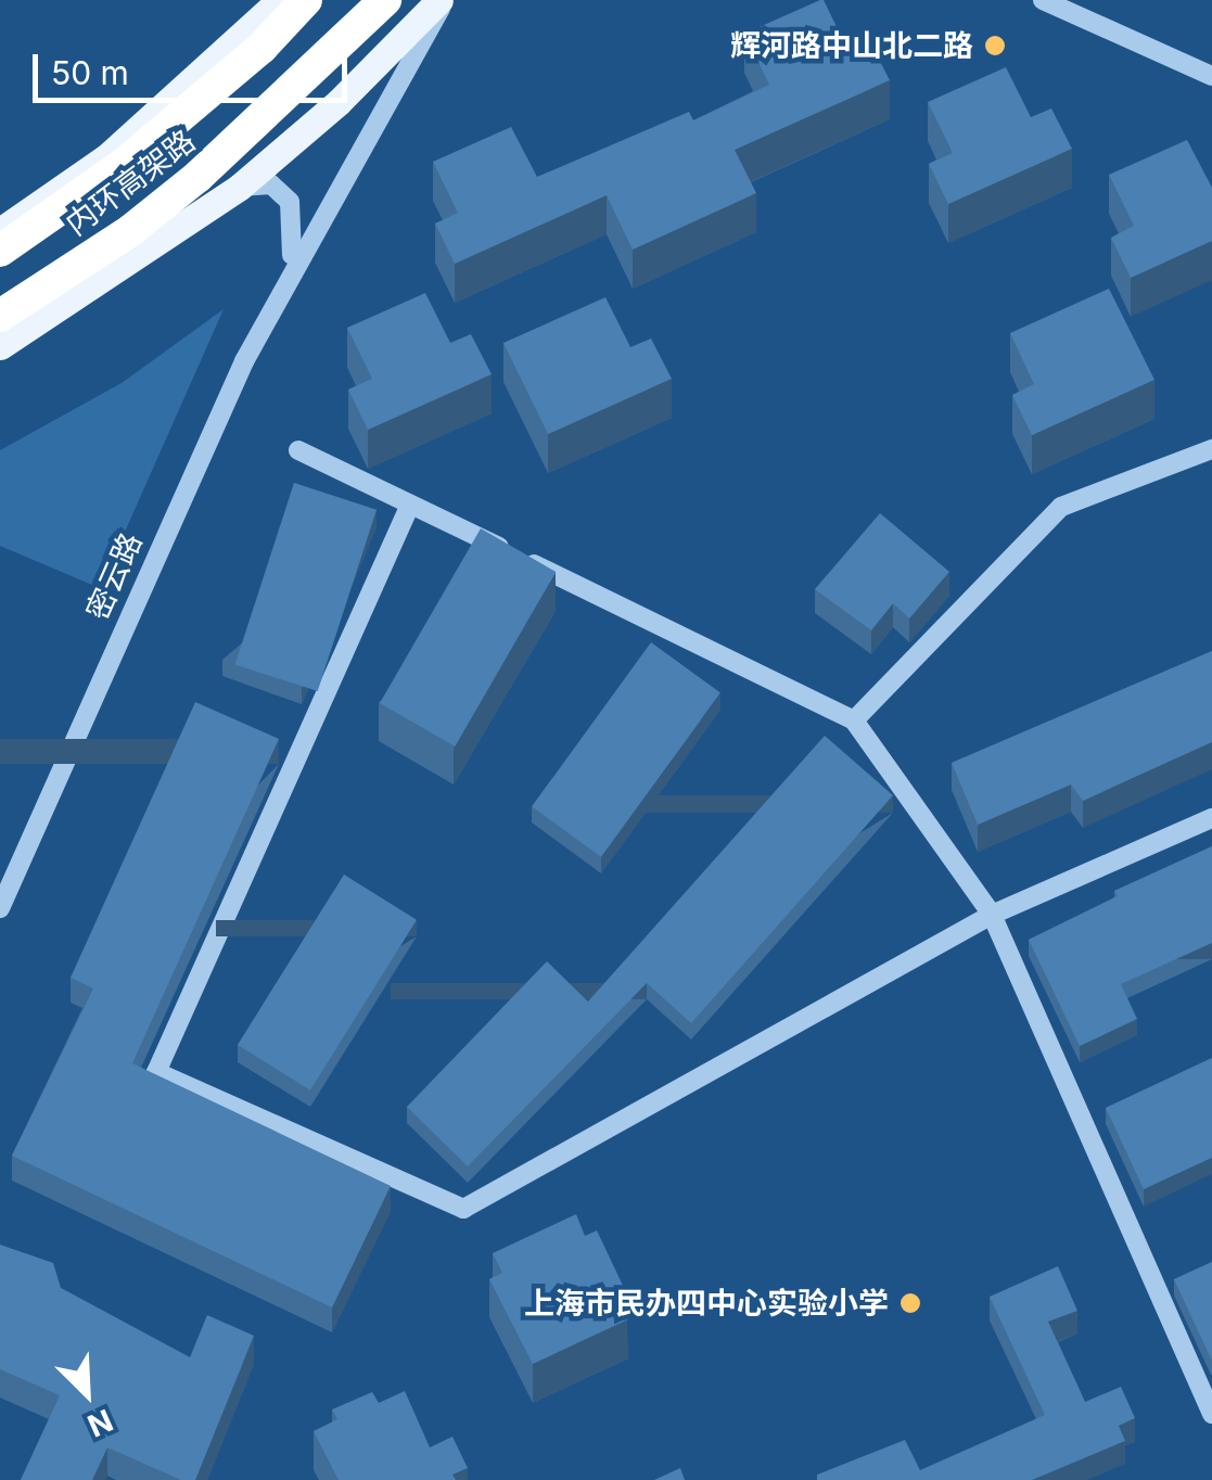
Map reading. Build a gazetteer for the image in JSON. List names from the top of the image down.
{
  "streets": {
    "highway": ["内环高架路"],
    "street": ["密云路"]
  },
  "places": ["辉河路中山北二路", "上海市民办四中心实验小学"],
  "scale_bar": "50 m",
  "north": "bottom right"
}
